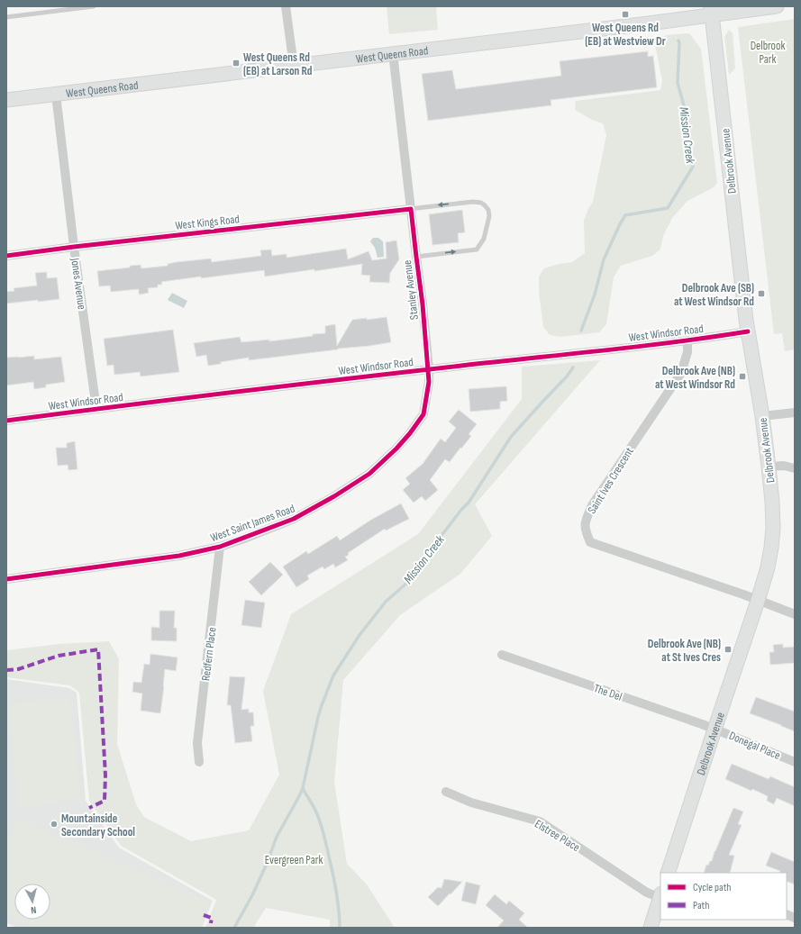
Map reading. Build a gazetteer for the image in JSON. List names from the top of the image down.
{
  "streets": {
    "street": [
      "West Queens Road",
      "Delbrook Avenue",
      "West Kings Road",
      "Jones Avenue",
      "Stanley Avenue",
      "West Windsor Road",
      "Saint Ives Crescent",
      "West Saint James Road",
      "Redfern Place",
      "The Del",
      "Donegal Place",
      "Elstree Place"
    ]
  },
  "crossings": [
    ["West Queens Road", "Delbrook Avenue"],
    ["West Queens Road", "Jones Avenue"],
    ["West Queens Road", "Stanley Avenue"],
    ["Delbrook Avenue", "West Windsor Road"],
    ["Delbrook Avenue", "Saint Ives Crescent"],
    ["Delbrook Avenue", "The Del"],
    ["Delbrook Avenue", "Donegal Place"],
    ["West Kings Road", "Jones Avenue"],
    ["West Kings Road", "Stanley Avenue"],
    ["Jones Avenue", "West Windsor Road"],
    ["Stanley Avenue", "West Windsor Road"],
    ["Stanley Avenue", "West Saint James Road"],
    ["West Windsor Road", "Saint Ives Crescent"],
    ["West Windsor Road", "West Saint James Road"],
    ["West Saint James Road", "Redfern Place"],
    ["The Del", "Donegal Place"]
  ],
  "water": ["Mission Creek"],
  "parks": ["Delbrook Park", "Evergreen Park"],
  "places": {
    "transit": [
      "West Queens Rd (EB) at Westview Dr",
      "West Queens Rd (EB) at Larson Rd",
      "Delbrook Ave (SB) at West Windsor Rd",
      "Delbrook Ave (NB) at West Windsor Rd",
      "Delbrook Ave (NB) at St Ives Cres"
    ],
    "other": ["Mountainside Secondary School"]
  },
  "legend": ["Cycle path", "Path"],
  "north": "bottom"
}
